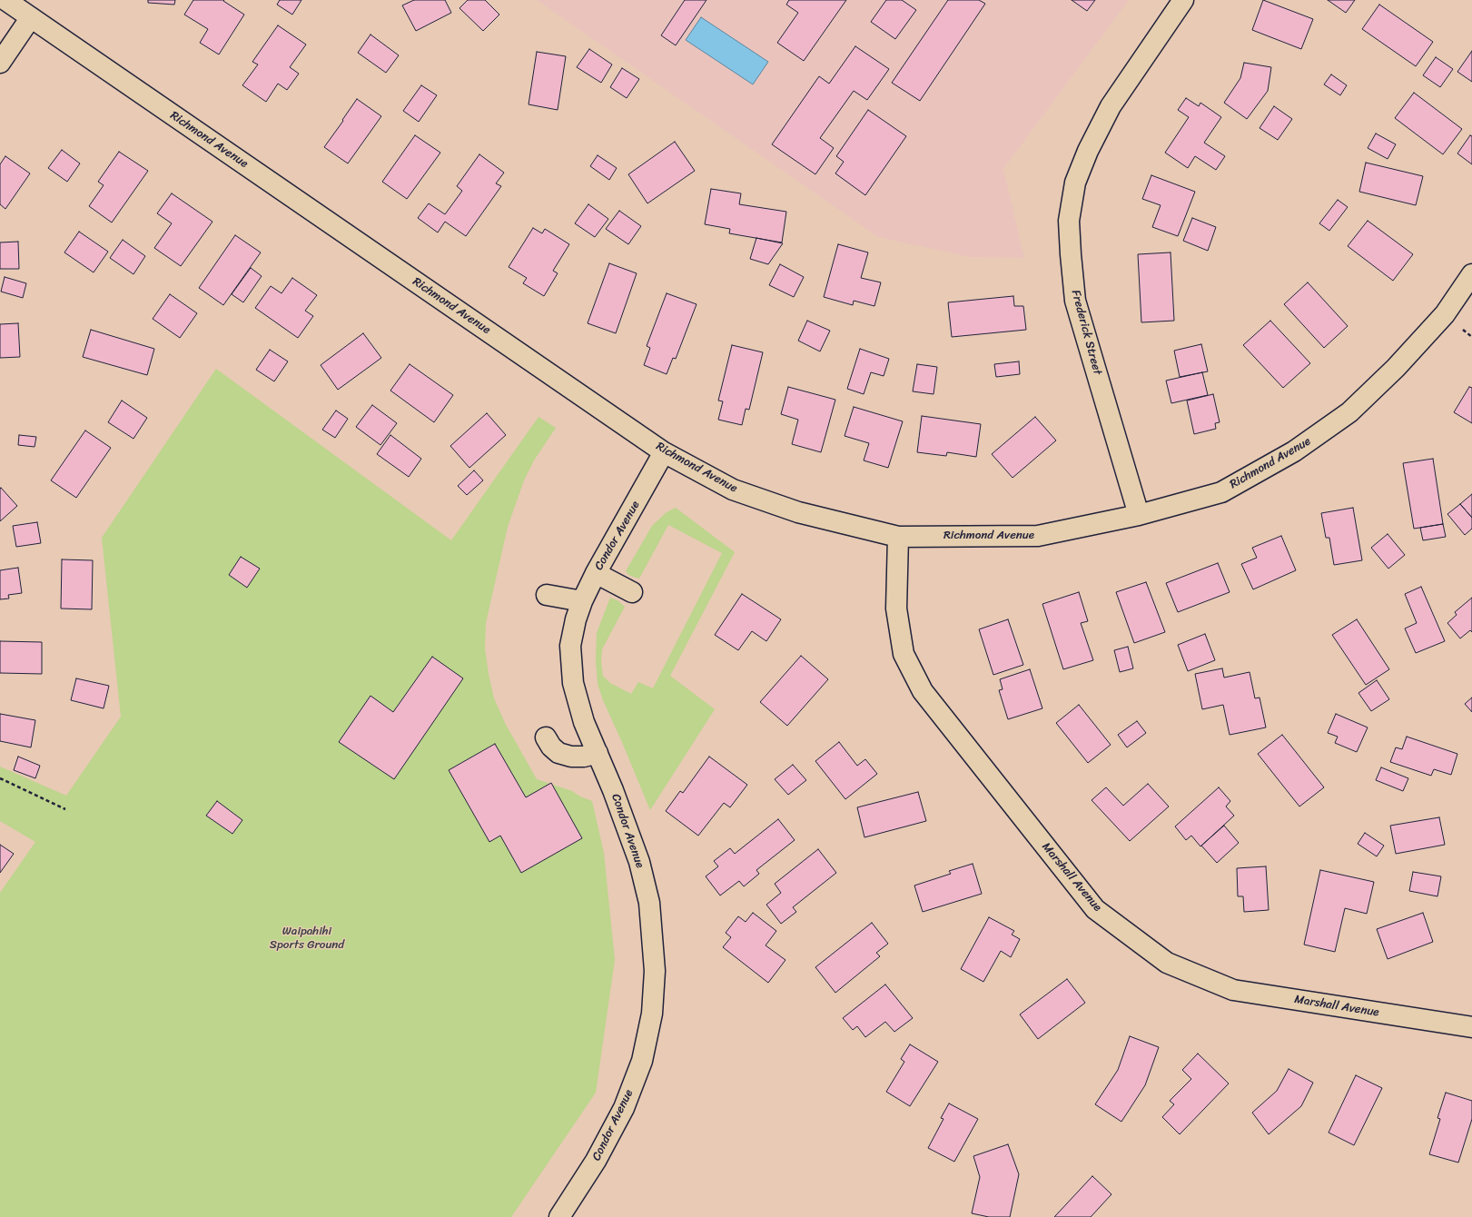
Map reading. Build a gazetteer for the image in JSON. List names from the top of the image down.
{
  "streets": {
    "street": [
      "Richmond Avenue",
      "Frederick Street",
      "Condor Avenue",
      "Marshall Avenue"
    ]
  },
  "crossings": [
    ["Richmond Avenue", "Frederick Street"],
    ["Richmond Avenue", "Condor Avenue"],
    ["Richmond Avenue", "Marshall Avenue"]
  ],
  "parks": ["Waipahihi Sports Ground"]
}
